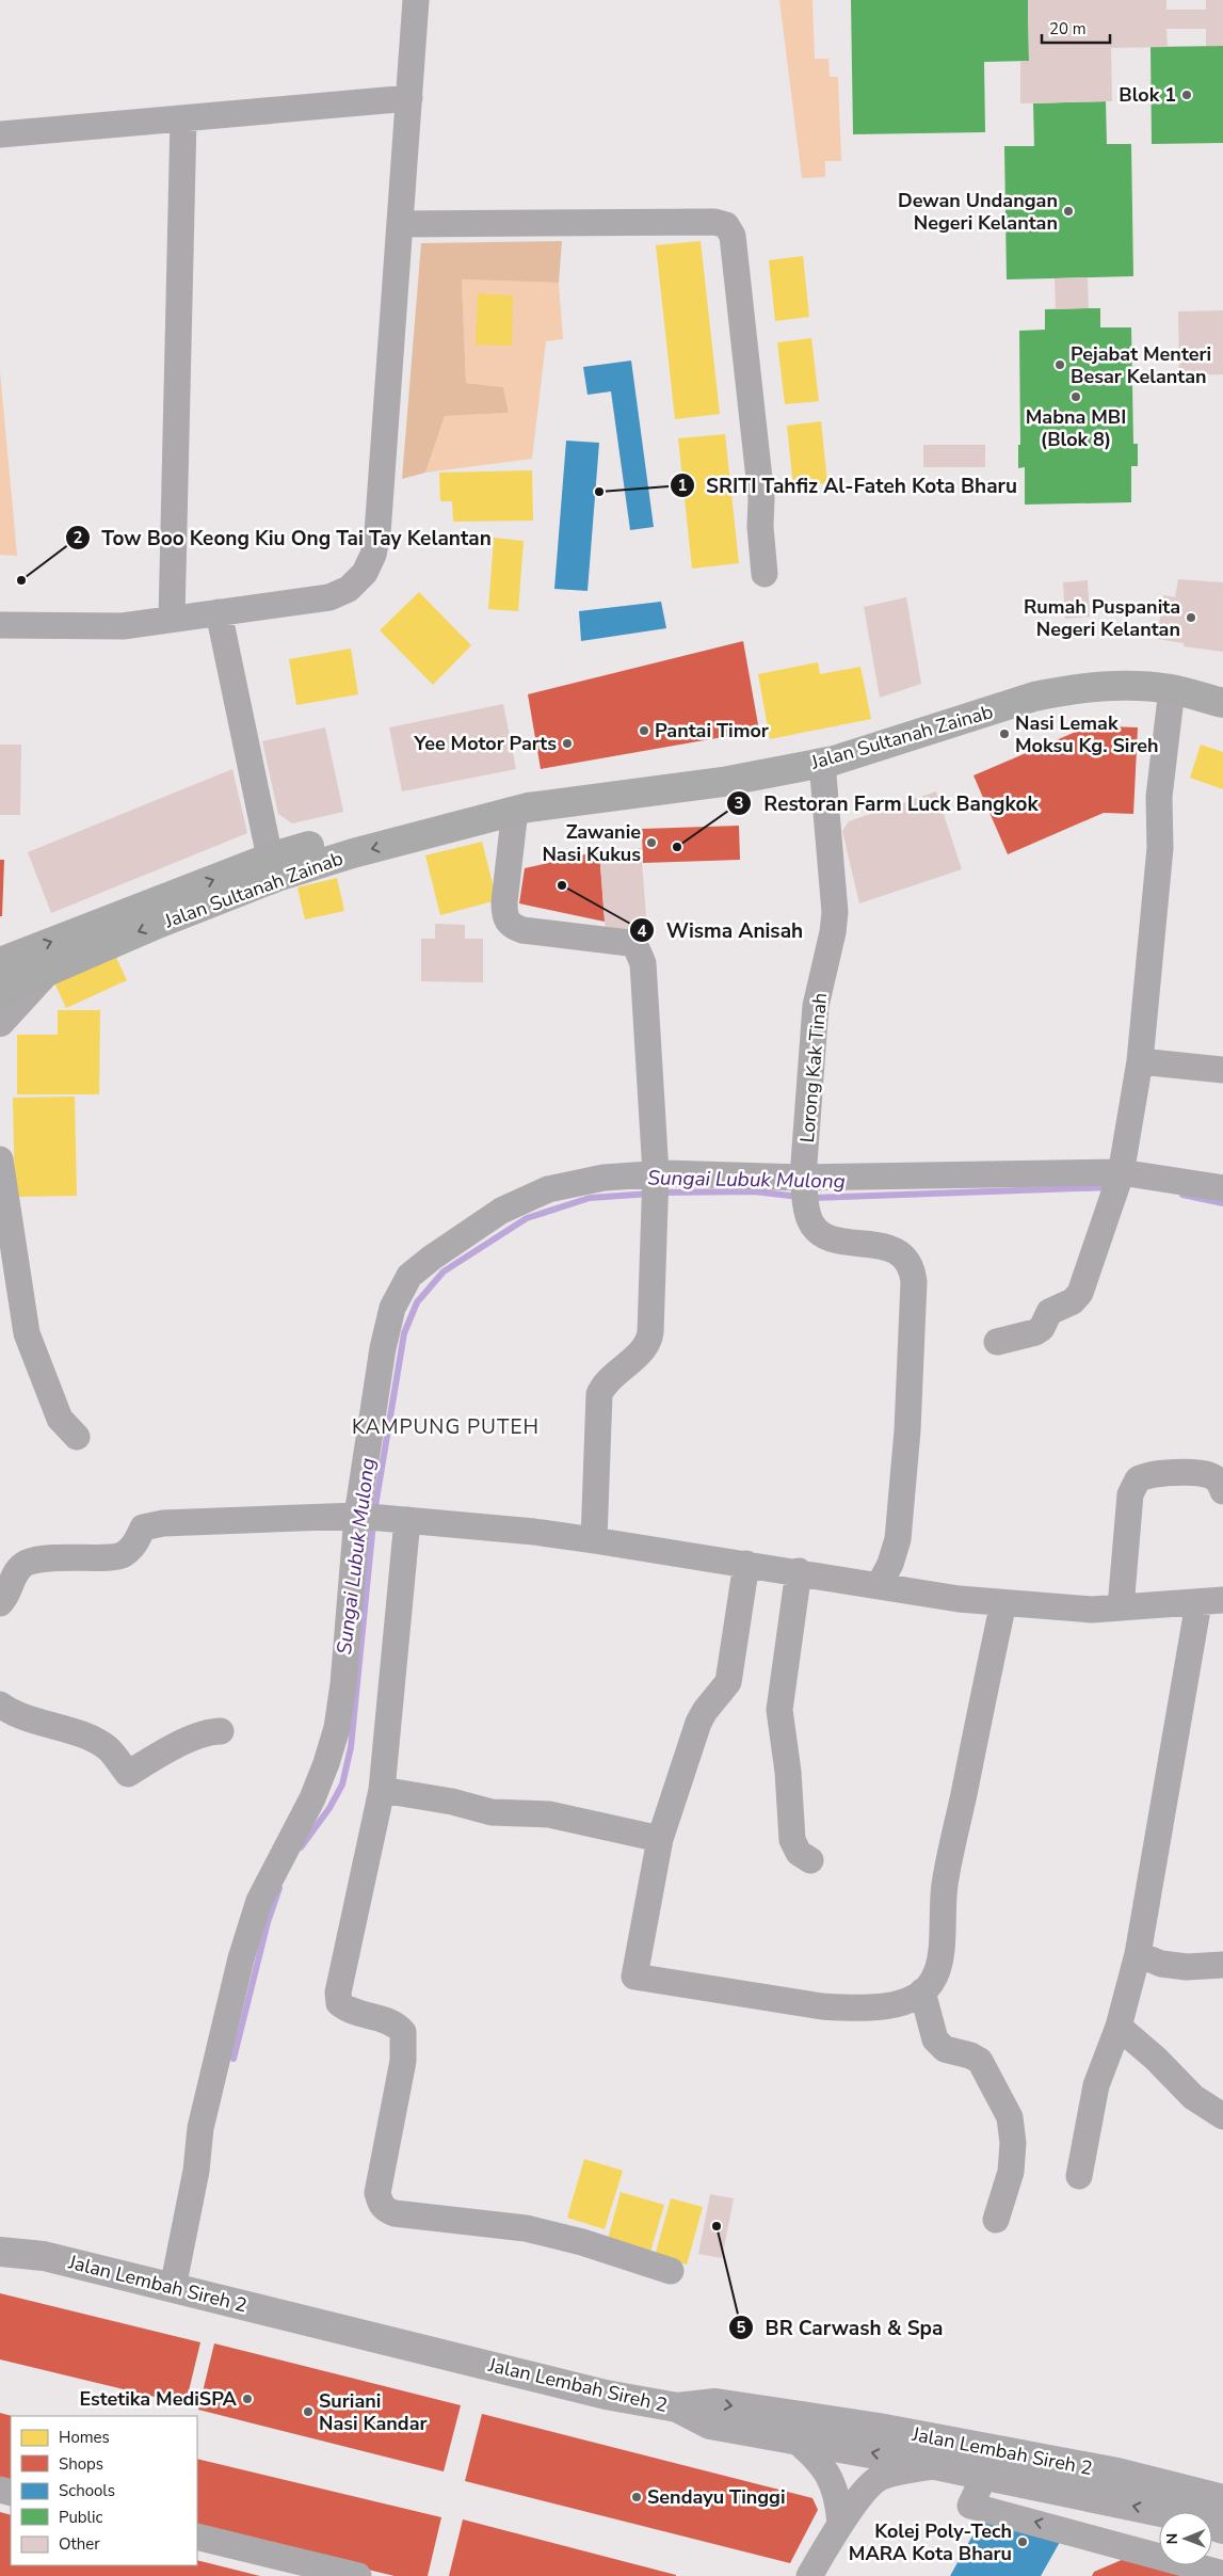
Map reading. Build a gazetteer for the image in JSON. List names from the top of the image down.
{
  "streets": {
    "main road": ["Jalan Sultanah Zainab"],
    "street": ["Lorong Kak Tinah", "Jalan Lembah Sireh 2"]
  },
  "crossings": [
    ["Jalan Sultanah Zainab", "Lorong Kak Tinah"]
  ],
  "districts": ["KAMPUNG PUTEH"],
  "water": ["Sungai Lubuk Mulong"],
  "places": [
    "Blok 1",
    "Dewan Undangan Negeri Kelantan",
    "Pejabat Menteri Besar Kelantan",
    "Mabna MBI (Blok 8)",
    "SRITI Tahfiz Al-Fateh Kota Bharu",
    "Tow Boo Keong Kiu Ong Tai Tay Kelantan",
    "Rumah Puspanita Negeri Kelantan",
    "Pantai Timor",
    "Nasi Lemak Moksu Kg. Sireh",
    "Yee Motor Parts",
    "Zawanie Nasi Kukus",
    "Restoran Farm Luck Bangkok",
    "Wisma Anisah",
    "BR Carwash & Spa",
    "Estetika MediSPA",
    "Suriani Nasi Kandar",
    "Sendayu Tinggi",
    "Kolej Poly-Tech MARA Kota Bharu"
  ],
  "legend": [
    "Homes",
    "Shops",
    "Schools",
    "Public",
    "Other"
  ],
  "scale_bar": "20 m",
  "north": "left"
}
